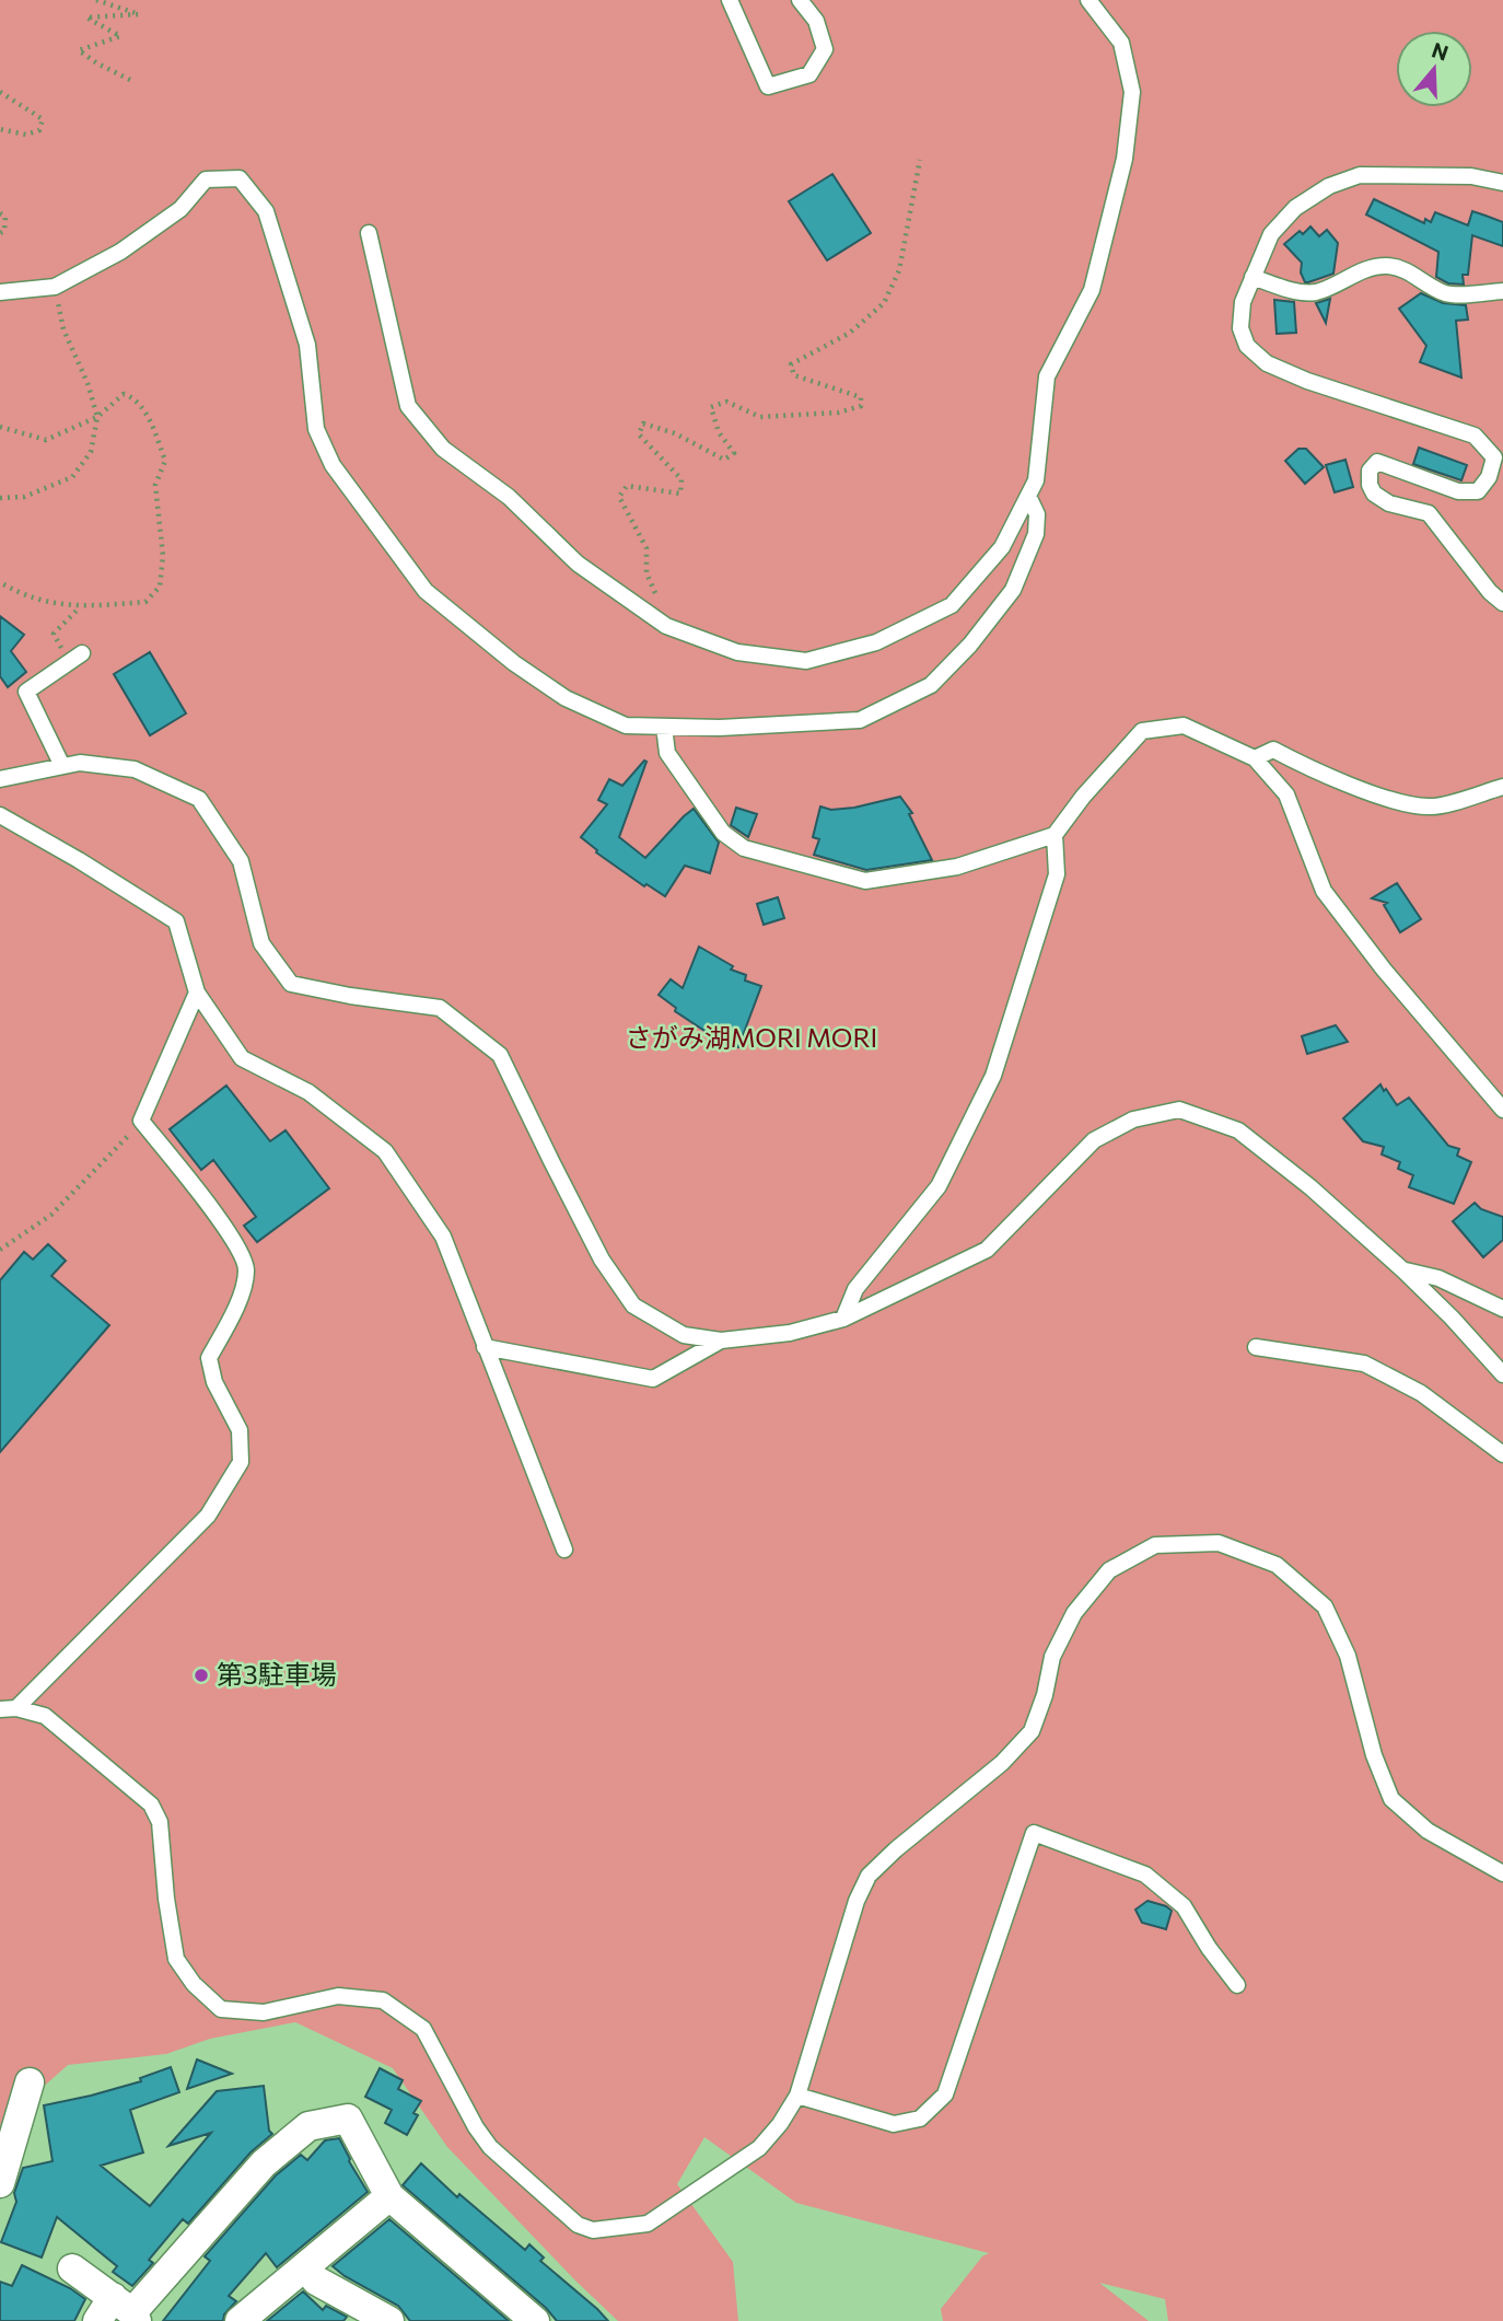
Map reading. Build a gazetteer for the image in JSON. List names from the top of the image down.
{
  "parks": ["さがみ湖MORI MORI"],
  "places": ["第3駐車場"],
  "north": "top"
}
